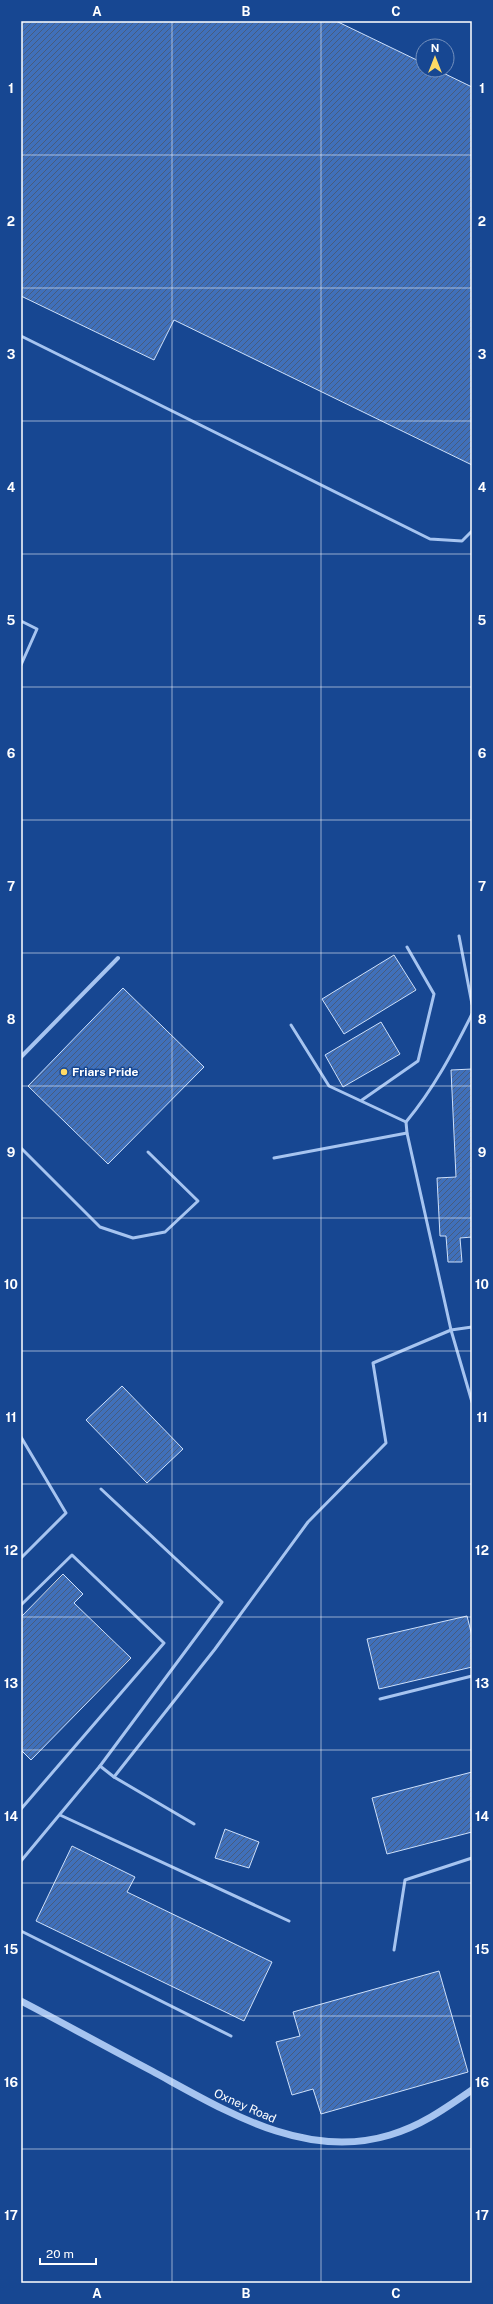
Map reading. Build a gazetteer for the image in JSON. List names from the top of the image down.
{
  "streets": {
    "street": ["Oxney Road"]
  },
  "places": ["Friars Pride"],
  "scale_bar": "20 m",
  "north": "top",
  "grid": {
    "columns": ["A", "B", "C"],
    "rows": [
      "1",
      "2",
      "3",
      "4",
      "5",
      "6",
      "7",
      "8",
      "9",
      "10",
      "11",
      "12",
      "13",
      "14",
      "15",
      "16",
      "17"
    ]
  }
}
